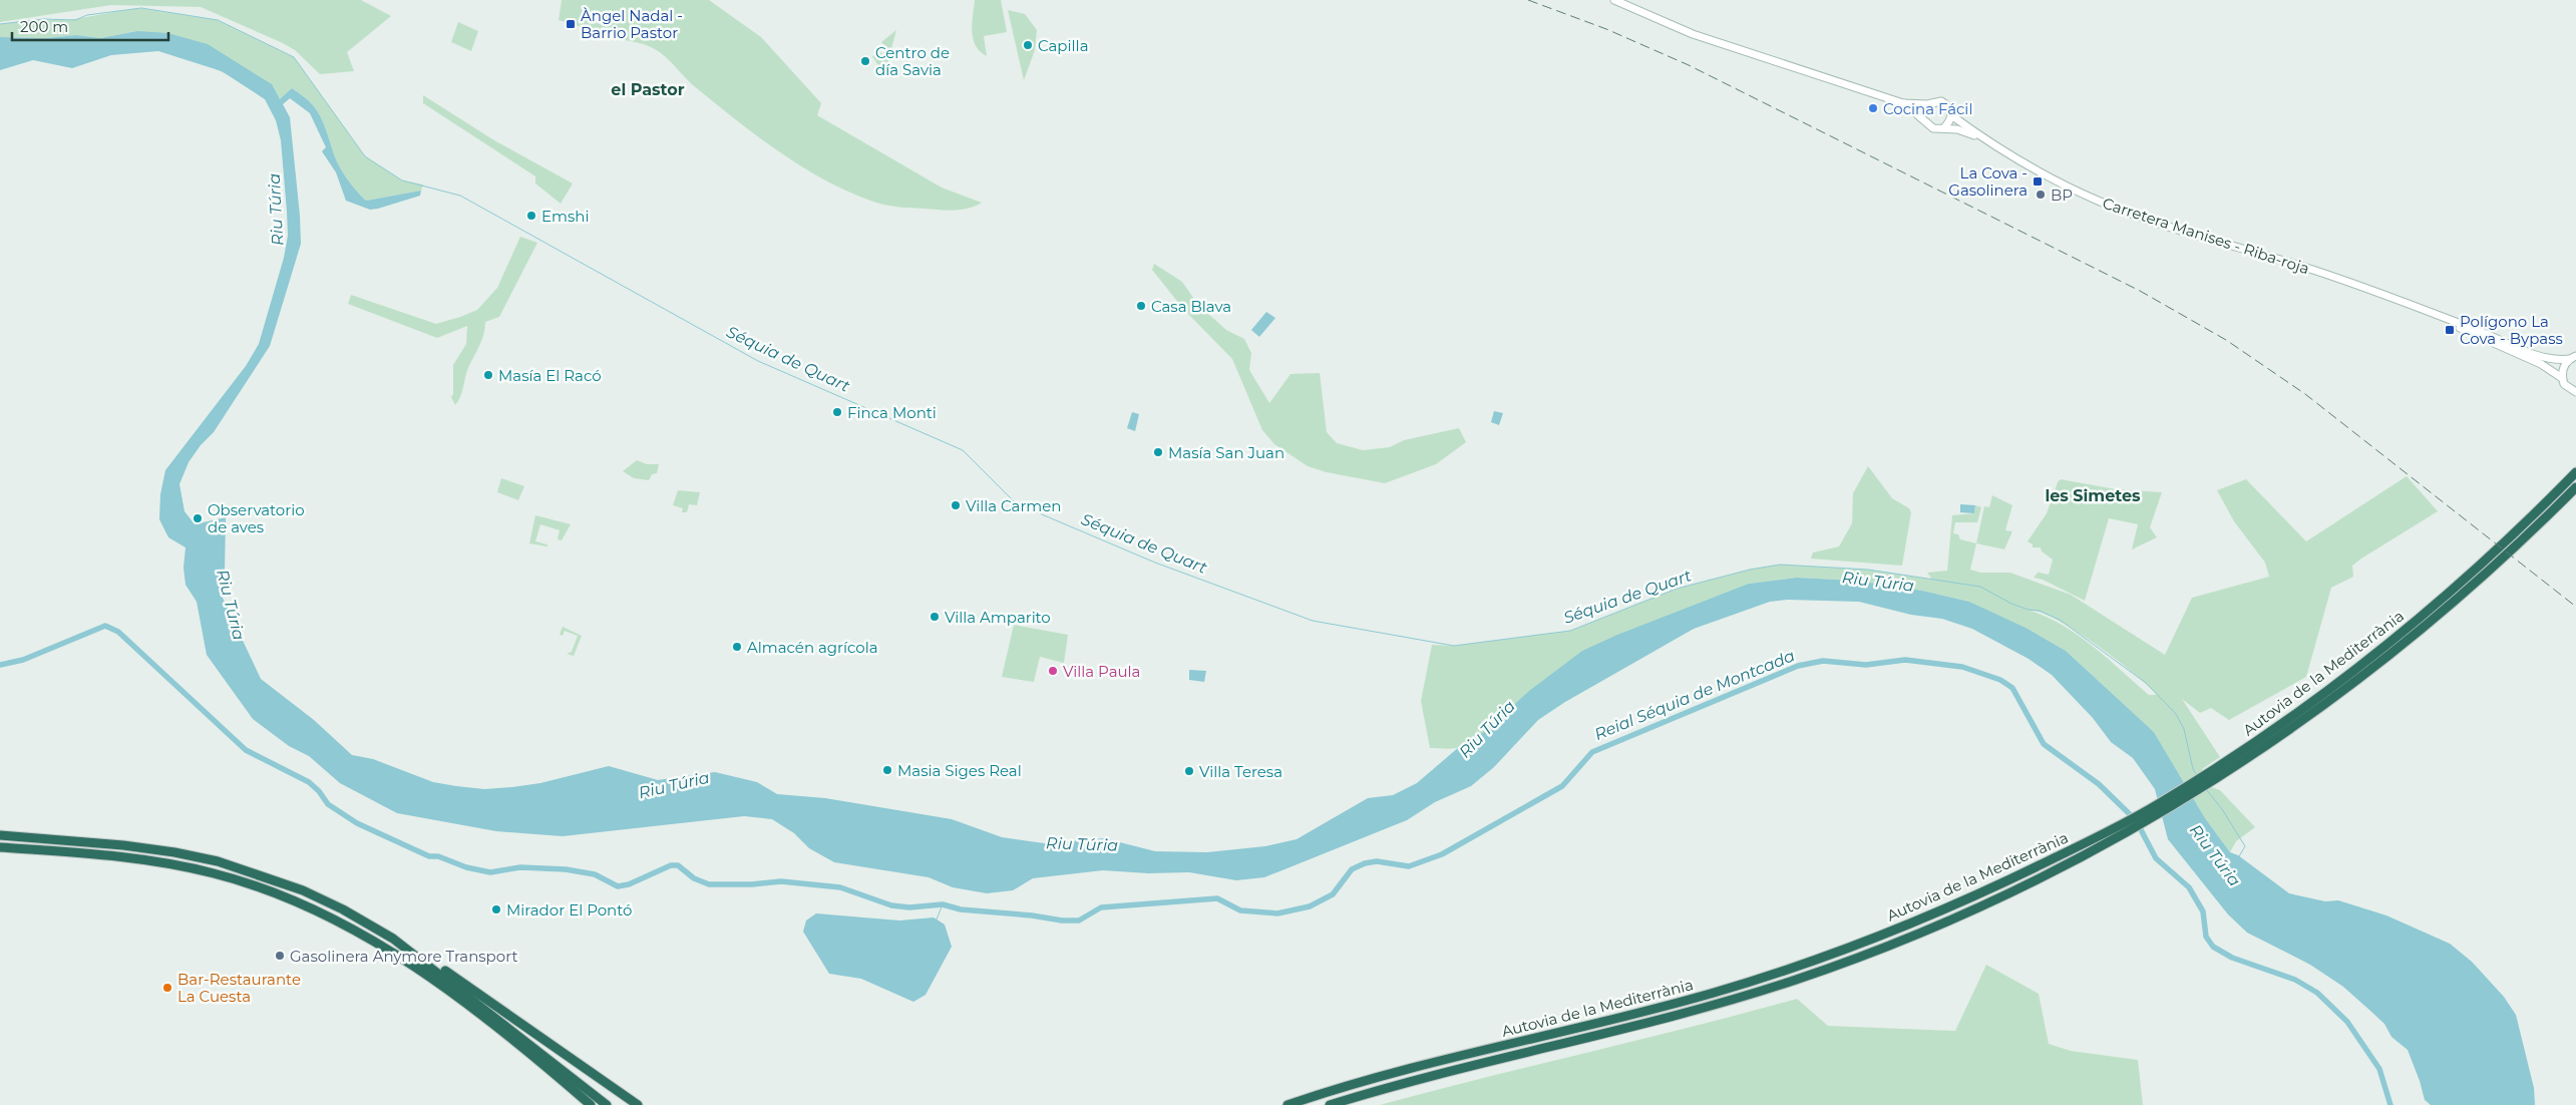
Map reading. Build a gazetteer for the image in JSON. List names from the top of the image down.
{
  "streets": {
    "highway": ["Autovia de la Mediterrània"],
    "main road": ["Carretera Manises - Riba-roja"]
  },
  "districts": ["el Pastor", "les Simetes"],
  "water": ["Riu Túria", "Séquia de Quart", "Reial Séquia de Montcada"],
  "places": {
    "transit": ["Àngel Nadal - Barrio Pastor", "La Cova - Gasolinera", "Polígono La Cova - Bypass"],
    "other": [
      "Capilla",
      "Centro de día Savia",
      "Cocina Fácil",
      "BP",
      "Emshi",
      "Casa Blava",
      "Masía El Racó",
      "Finca Monti",
      "Masía San Juan",
      "Villa Carmen",
      "Observatorio de aves",
      "Villa Amparito",
      "Almacén agrícola",
      "Villa Paula",
      "Masia Siges Real",
      "Villa Teresa",
      "Mirador El Pontó",
      "Gasolinera Anymore Transport",
      "Bar-Restaurante La Cuesta"
    ]
  },
  "scale_bar": "200 m"
}
